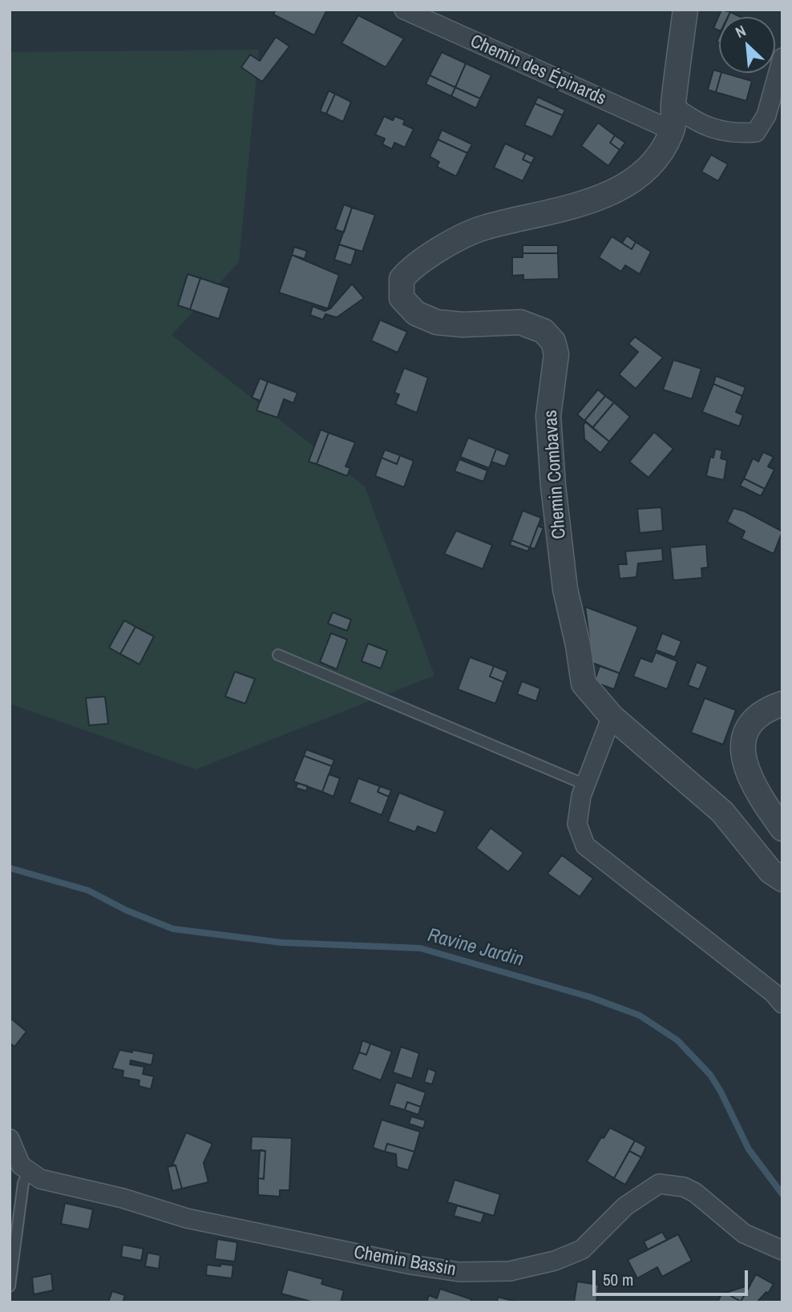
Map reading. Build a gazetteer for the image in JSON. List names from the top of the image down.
{
  "streets": {
    "street": ["Chemin des Épinards", "Chemin Combavas", "Chemin Bassin"]
  },
  "crossings": [
    ["Chemin des Épinards", "Chemin Combavas"]
  ],
  "water": ["Ravine Jardin"],
  "scale_bar": "50 m",
  "north": "top left"
}
